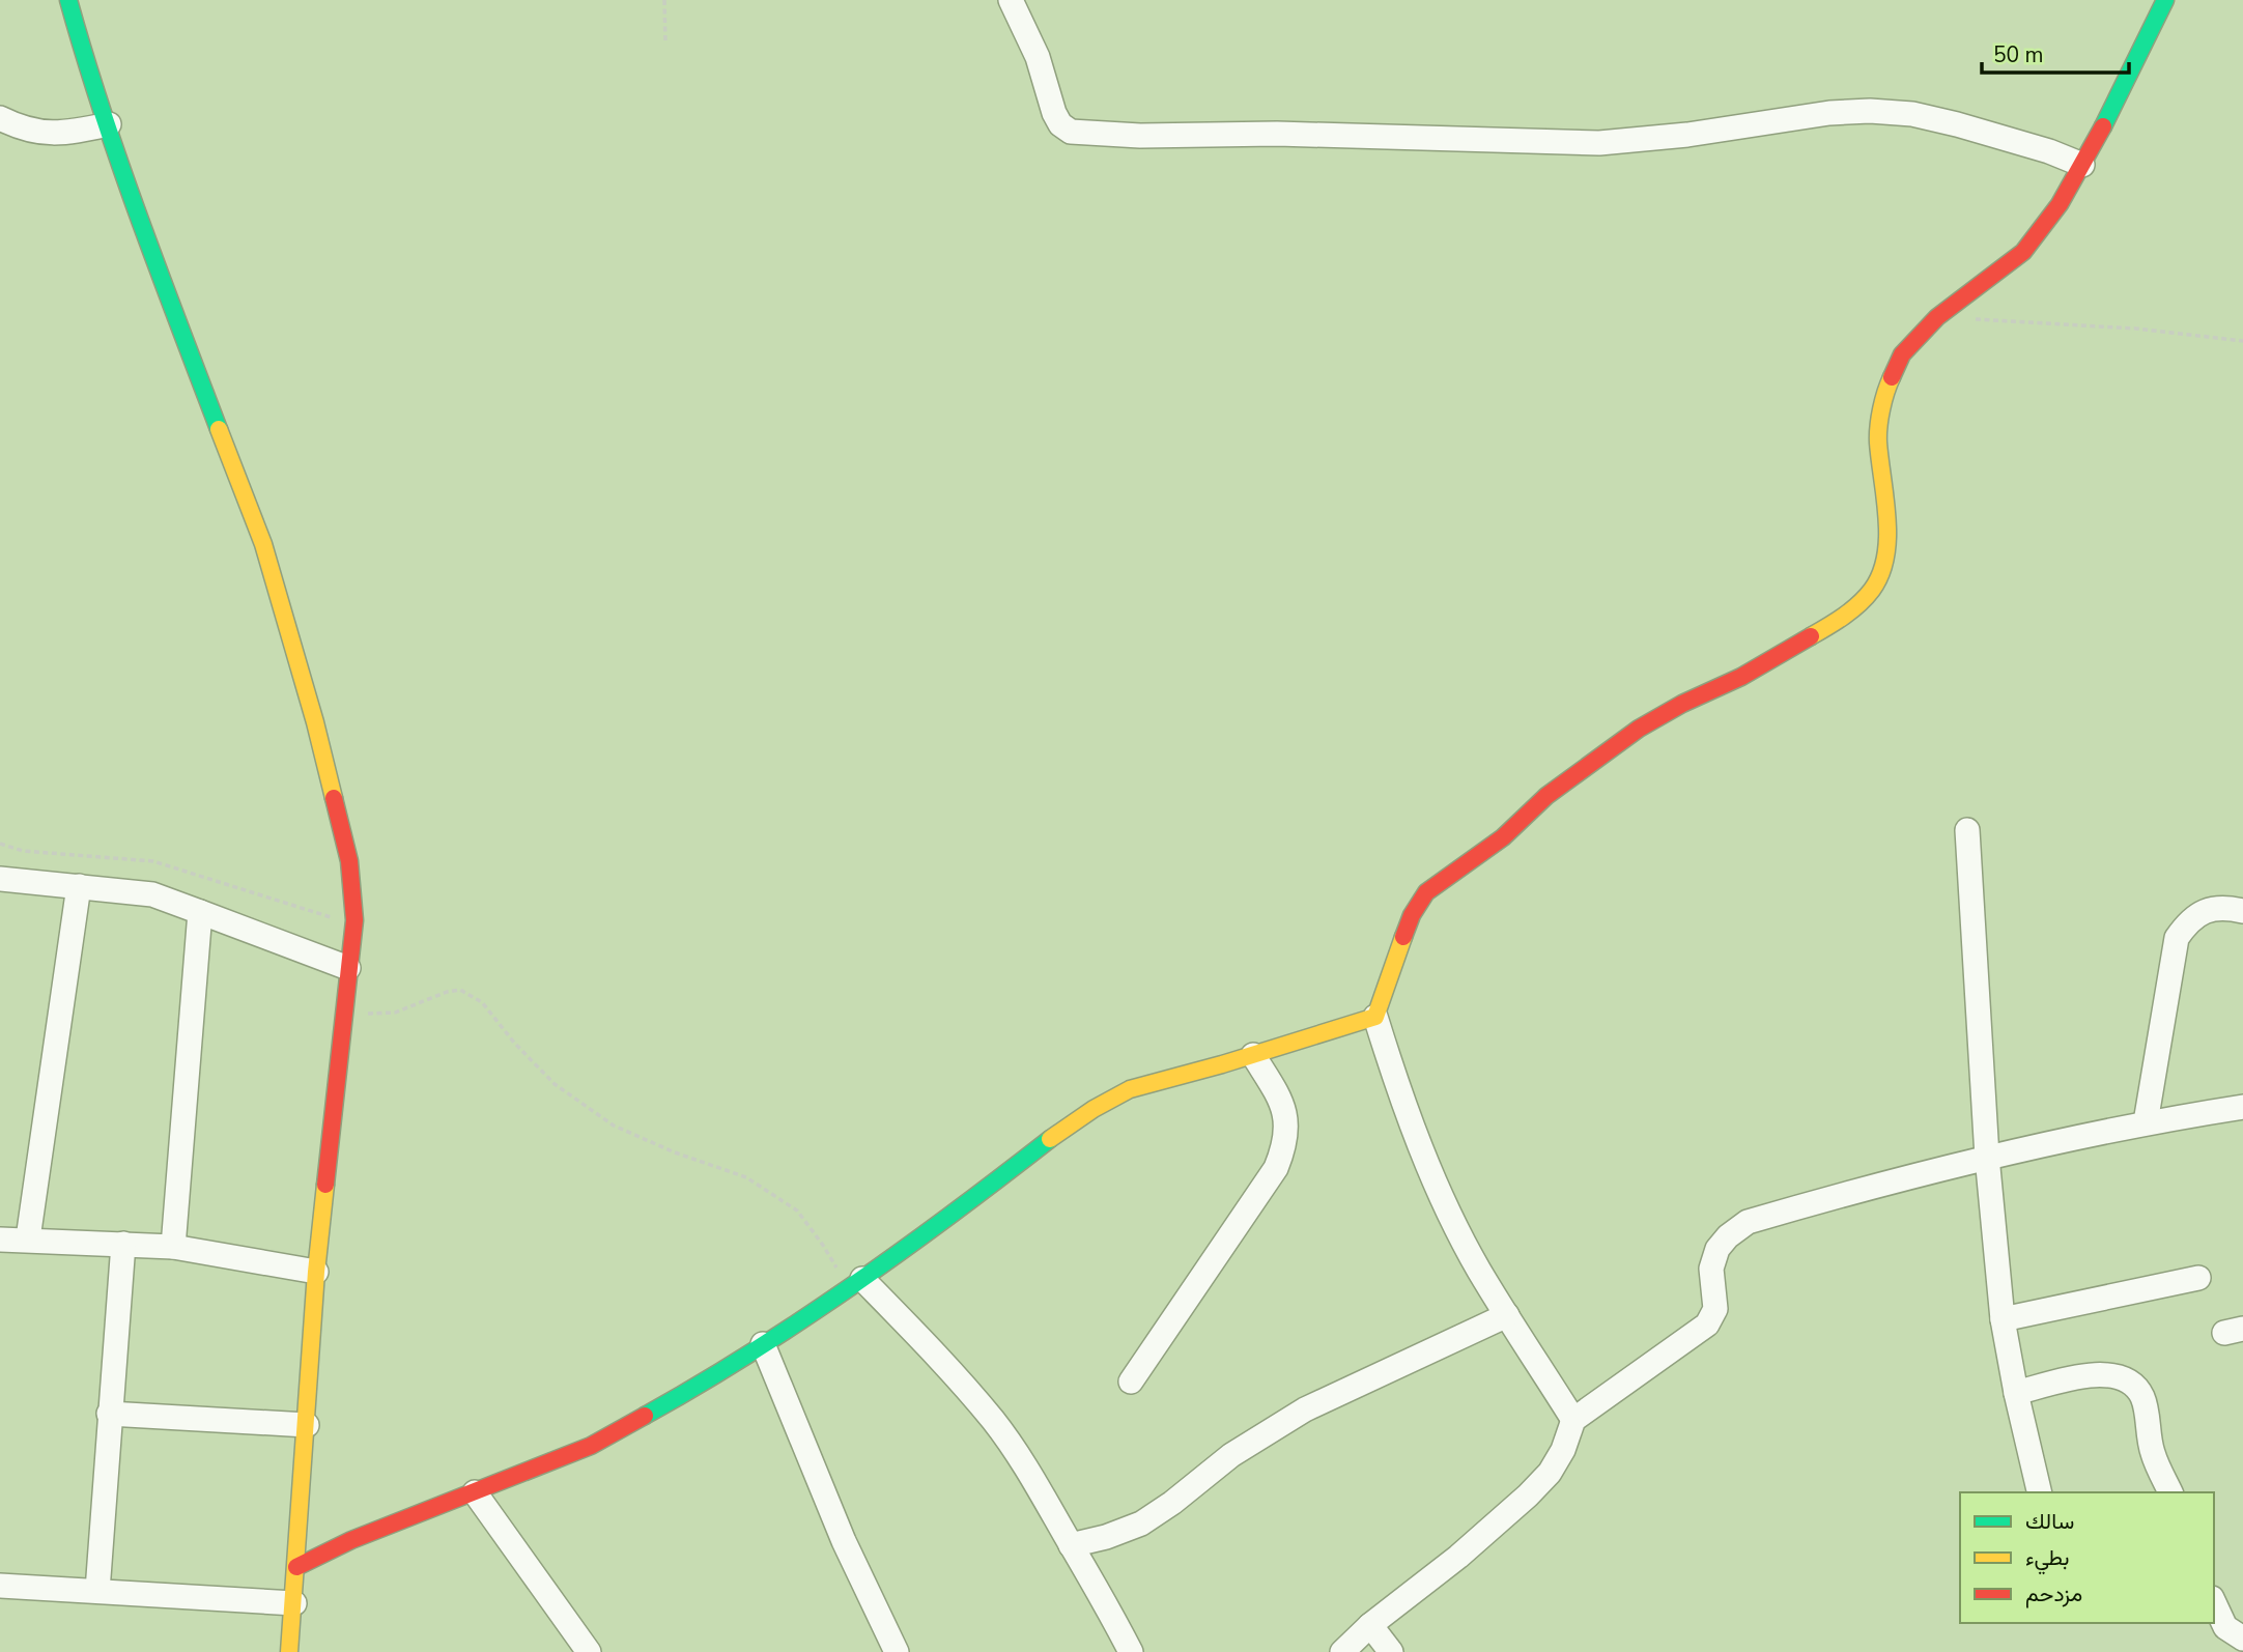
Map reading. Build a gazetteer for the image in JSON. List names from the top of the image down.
{
  "legend": ["سالك", "بطيء", "مزدحم"],
  "scale_bar": "50 m"
}
